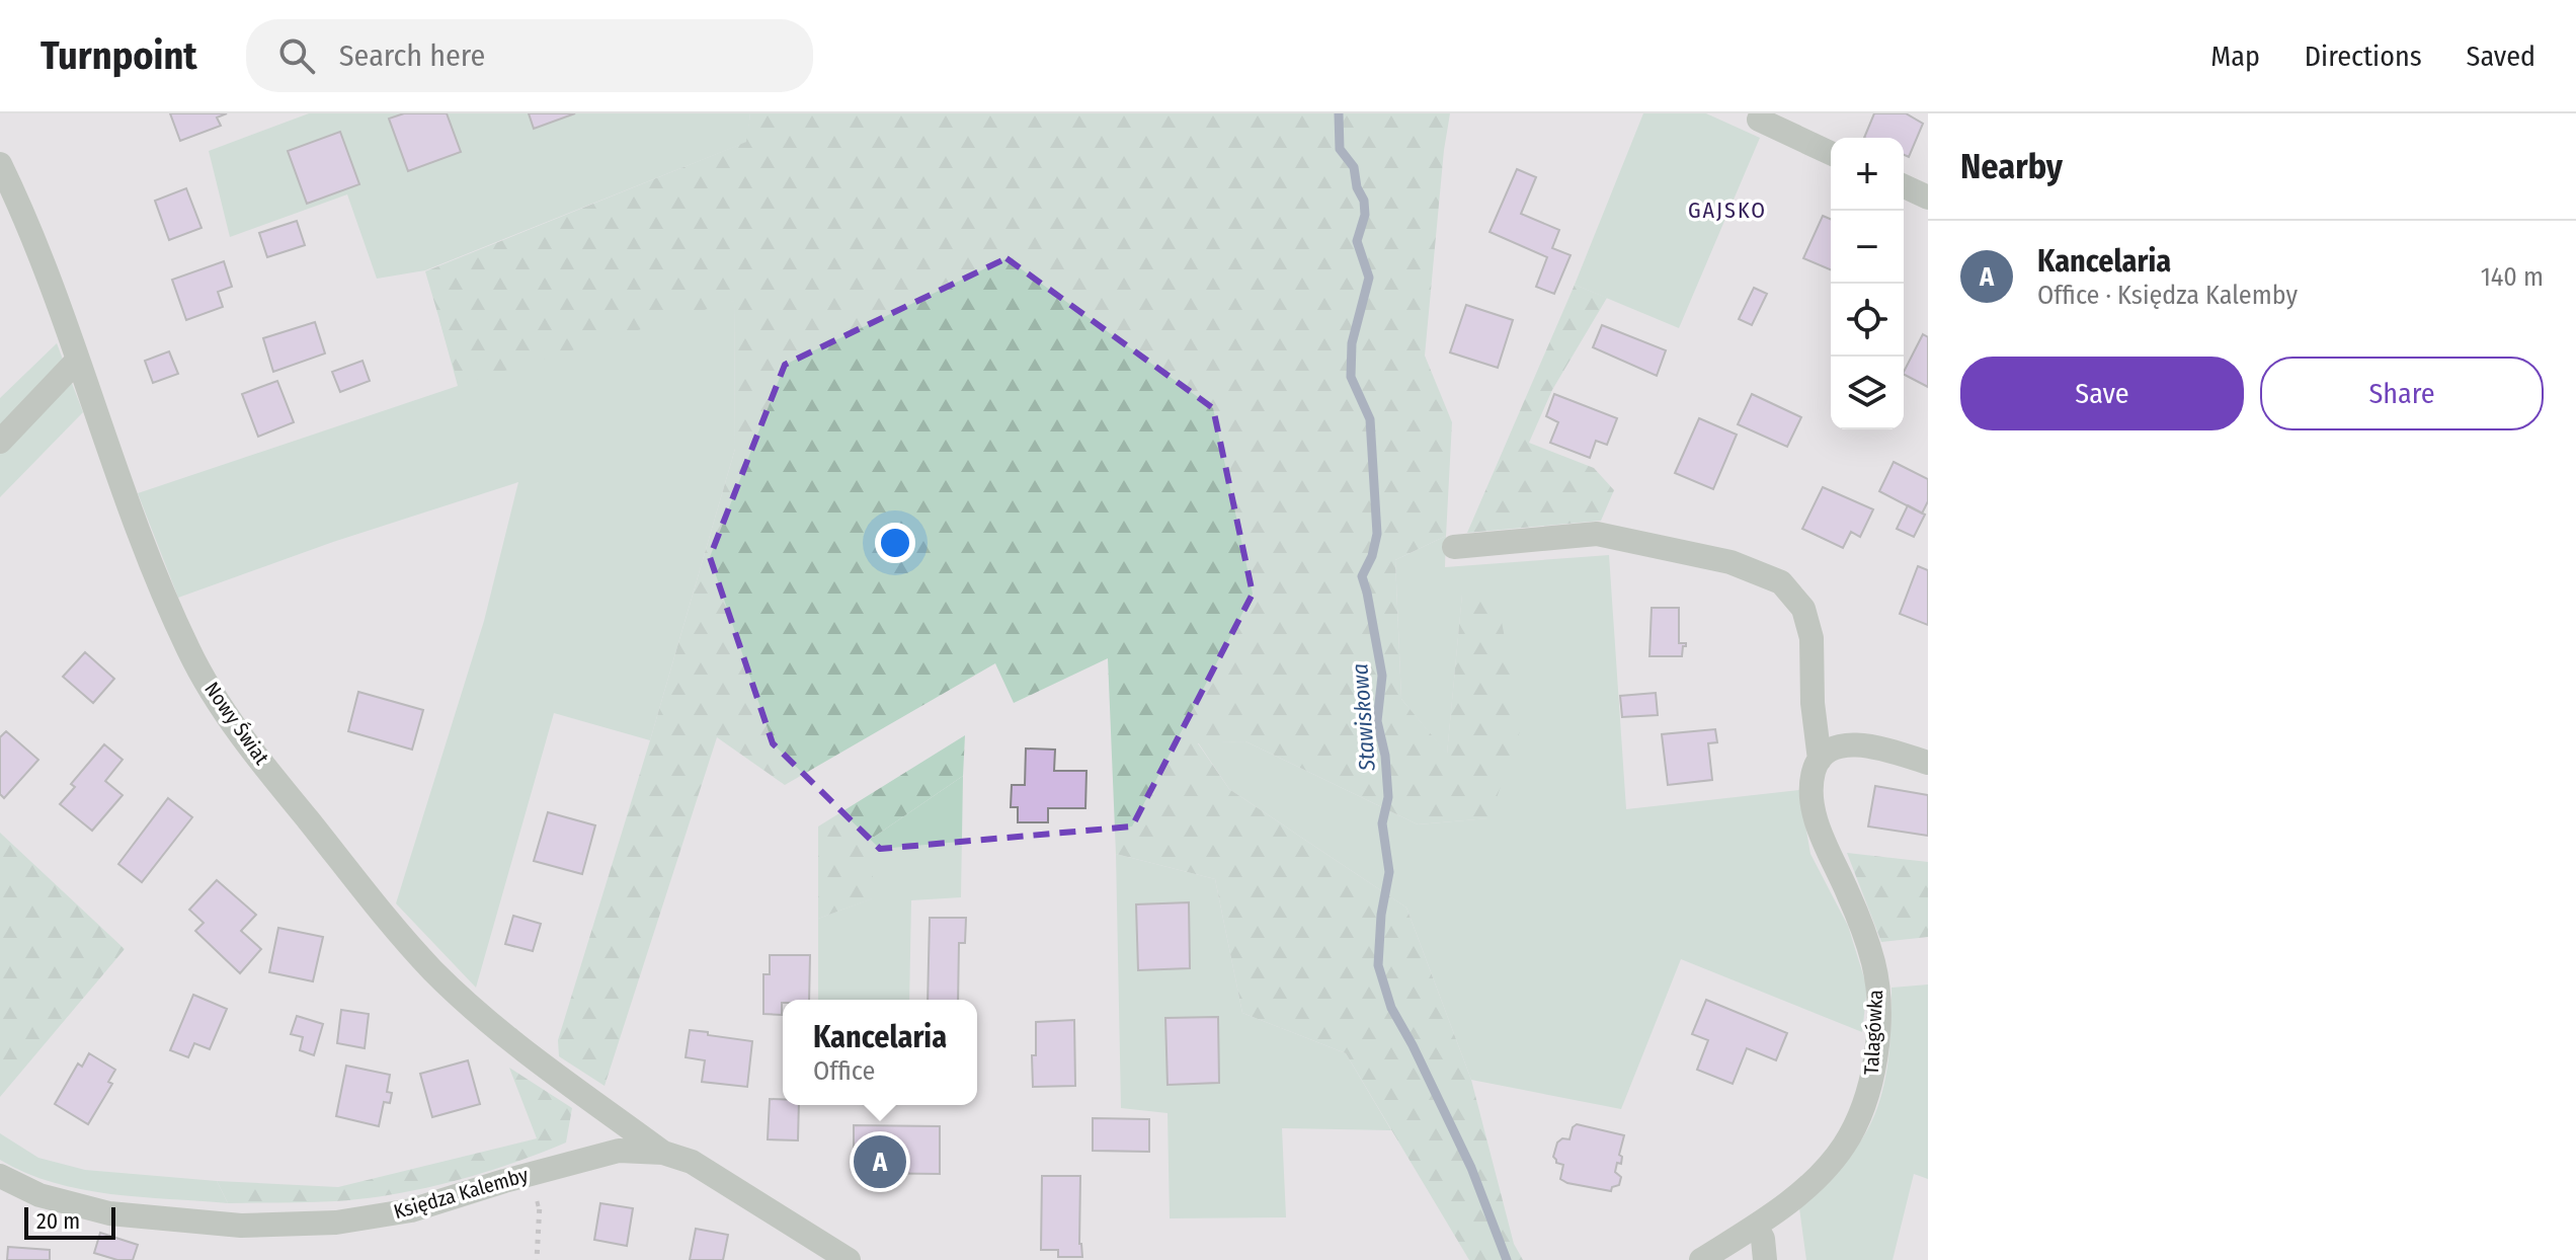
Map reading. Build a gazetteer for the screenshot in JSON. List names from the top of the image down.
{
  "streets": {
    "street": ["Nowy Świat", "Talagówka", "Księdza Kalemby"]
  },
  "crossings": [
    ["Nowy Świat", "Księdza Kalemby"]
  ],
  "districts": ["GAJSKO"],
  "water": ["Stawiskowa"],
  "scale_bar": "20 m",
  "page": {
    "header": "Turnpoint",
    "search": "Search here",
    "nav": ["Map", "Directions", "Saved"],
    "heading": "Nearby",
    "map_buttons": ["+", "−"],
    "list": [
      {
        "mark": "A",
        "name": "Kancelaria",
        "note": "Office · Księdza Kalemby",
        "value": "140 m"
      }
    ],
    "buttons": ["Save", "Share"],
    "popup": ["Kancelaria", "Office"],
    "pins": "A",
    "scale": "20 m"
  }
}
